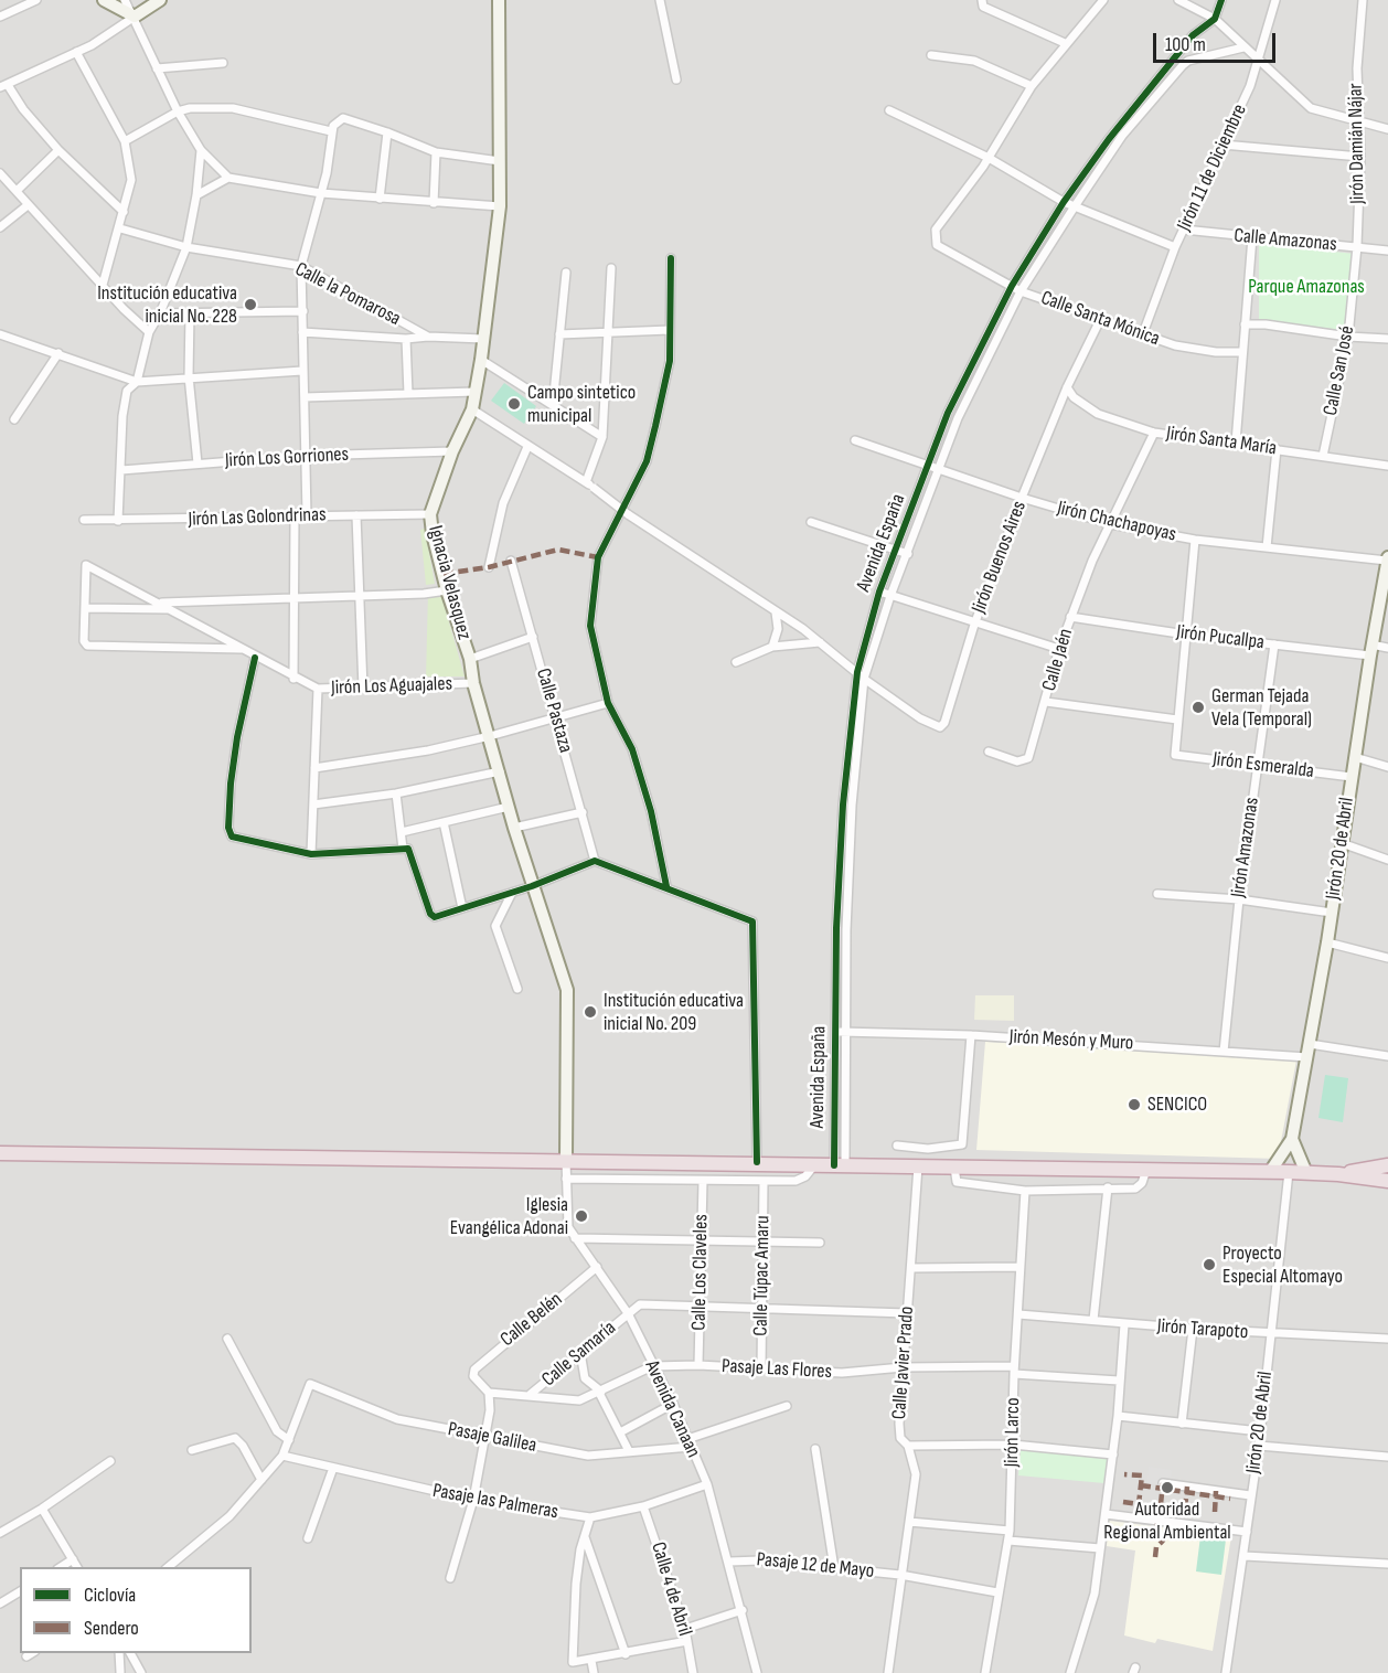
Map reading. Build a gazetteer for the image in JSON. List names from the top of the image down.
{
  "streets": {
    "main road": ["Ignacia Velasquez", "Jirón 20 de Abril"],
    "street": [
      "Jirón Damián Nájar",
      "Jirón 11 de Diciembre",
      "Calle Amazonas",
      "Calle la Pomarosa",
      "Calle Santa Mónica",
      "Calle San José",
      "Jirón Santa María",
      "Jirón Los Gorriones",
      "Jirón Las Golondrinas",
      "Jirón Chachapoyas",
      "Avenida España",
      "Jirón Buenos Aires",
      "Jirón Pucallpa",
      "Calle Jaén",
      "Jirón Los Aguajales",
      "Calle Pastaza",
      "Jirón Esmeralda",
      "Jirón Amazonas",
      "Jirón Mesón y Muro",
      "Calle Los Claveles",
      "Calle Túpac Amaru",
      "Calle Belén",
      "Jirón Tarapoto",
      "Calle Samaría",
      "Calle Javier Prado",
      "Pasaje Las Flores",
      "Avenida Canaan",
      "Jirón Larco",
      "Pasaje Galilea",
      "Pasaje las Palmeras",
      "Pasaje 12 de Mayo",
      "Calle 4 de Abril"
    ]
  },
  "crossings": [
    ["Jirón Damián Nájar", "Calle Amazonas"],
    ["Jirón Damián Nájar", "Calle San José"],
    ["Jirón 11 de Diciembre", "Calle Amazonas"],
    ["Jirón 11 de Diciembre", "Calle Santa Mónica"],
    ["Calle Amazonas", "Calle San José"],
    ["Calle Santa Mónica", "Avenida España"],
    ["Calle Santa Mónica", "Jirón Buenos Aires"],
    ["Calle San José", "Jirón Santa María"],
    ["Jirón Santa María", "Jirón Buenos Aires"],
    ["Jirón Santa María", "Calle Jaén"],
    ["Jirón Los Gorriones", "Ignacia Velasquez"],
    ["Jirón Las Golondrinas", "Ignacia Velasquez"],
    ["Jirón Chachapoyas", "Avenida España"],
    ["Jirón Chachapoyas", "Jirón Buenos Aires"],
    ["Jirón Chachapoyas", "Calle Jaén"],
    ["Jirón Chachapoyas", "Jirón 20 de Abril"],
    ["Avenida España", "Jirón Buenos Aires"],
    ["Avenida España", "Jirón Mesón y Muro"],
    ["Ignacia Velasquez", "Jirón Los Aguajales"],
    ["Ignacia Velasquez", "Avenida Canaan"],
    ["Jirón Pucallpa", "Calle Jaén"],
    ["Jirón Pucallpa", "Jirón Amazonas"],
    ["Jirón Pucallpa", "Jirón 20 de Abril"],
    ["Jirón Esmeralda", "Jirón Amazonas"],
    ["Jirón Esmeralda", "Jirón 20 de Abril"],
    ["Jirón Amazonas", "Jirón Mesón y Muro"],
    ["Jirón 20 de Abril", "Jirón Mesón y Muro"],
    ["Jirón 20 de Abril", "Jirón Tarapoto"],
    ["Calle Los Claveles", "Pasaje Las Flores"],
    ["Calle Túpac Amaru", "Pasaje Las Flores"],
    ["Calle Belén", "Avenida Canaan"],
    ["Jirón Tarapoto", "Jirón Larco"],
    ["Calle Samaría", "Avenida Canaan"],
    ["Calle Javier Prado", "Pasaje Las Flores"],
    ["Calle Javier Prado", "Pasaje 12 de Mayo"],
    ["Pasaje Las Flores", "Avenida Canaan"],
    ["Pasaje Las Flores", "Jirón Larco"],
    ["Avenida Canaan", "Pasaje Galilea"],
    ["Avenida Canaan", "Pasaje las Palmeras"],
    ["Avenida Canaan", "Pasaje 12 de Mayo"],
    ["Jirón Larco", "Pasaje 12 de Mayo"],
    ["Pasaje las Palmeras", "Calle 4 de Abril"]
  ],
  "parks": ["Parque Amazonas"],
  "places": [
    "Institución educativa inicial No. 228",
    "Campo sintetico municipal",
    "German Tejada Vela (Temporal)",
    "Institución educativa inicial No. 209",
    "SENCICO",
    "Iglesia Evangélica Adonai",
    "Proyecto Especial Altomayo",
    "Autoridad Regional Ambiental"
  ],
  "legend": ["Ciclovía", "Sendero"],
  "scale_bar": "100 m"
}
